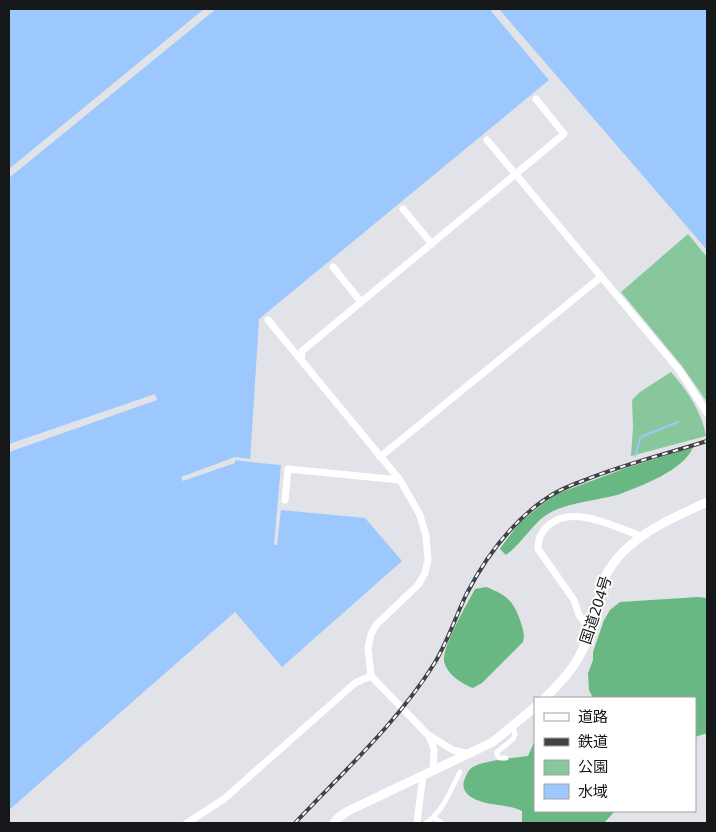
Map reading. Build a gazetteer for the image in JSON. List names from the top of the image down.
{
  "streets": {
    "highway": ["国道204号"]
  },
  "legend": [
    "道路",
    "鉄道",
    "公園",
    "水域"
  ]
}
